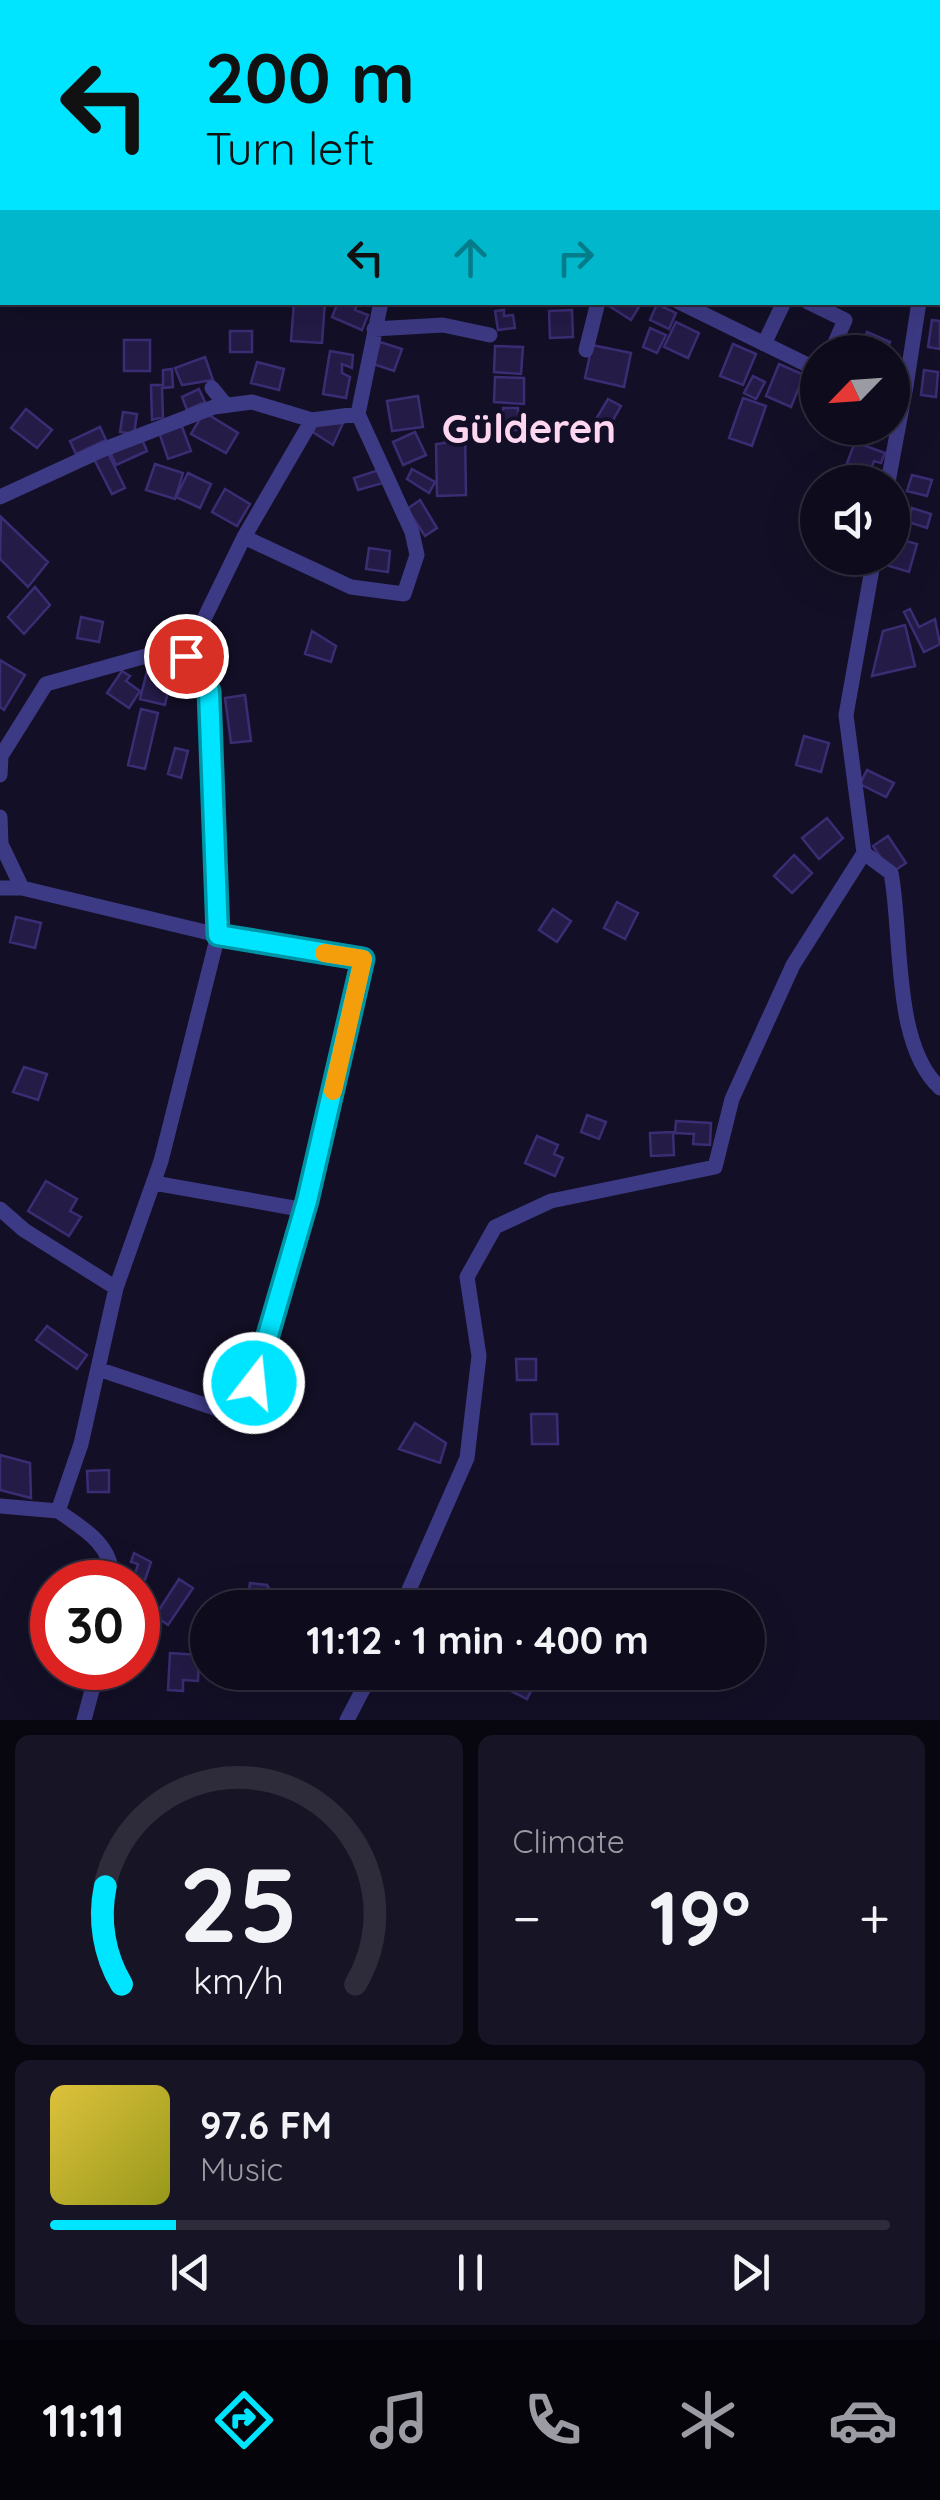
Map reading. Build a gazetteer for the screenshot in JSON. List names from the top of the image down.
{
  "districts": ["Gülderen"],
  "north": "bottom left",
  "page": {
    "turn": ["200 m", "Turn left"],
    "limit": "30",
    "trip": "11:12 · 1 min · 400 m",
    "tile": "Climate",
    "heat": ["−", "19°", "+"],
    "song": ["97.6 FM", "Music"],
    "tabs": "11:11",
    "gauge": ["25", "km/h"]
  }
}
